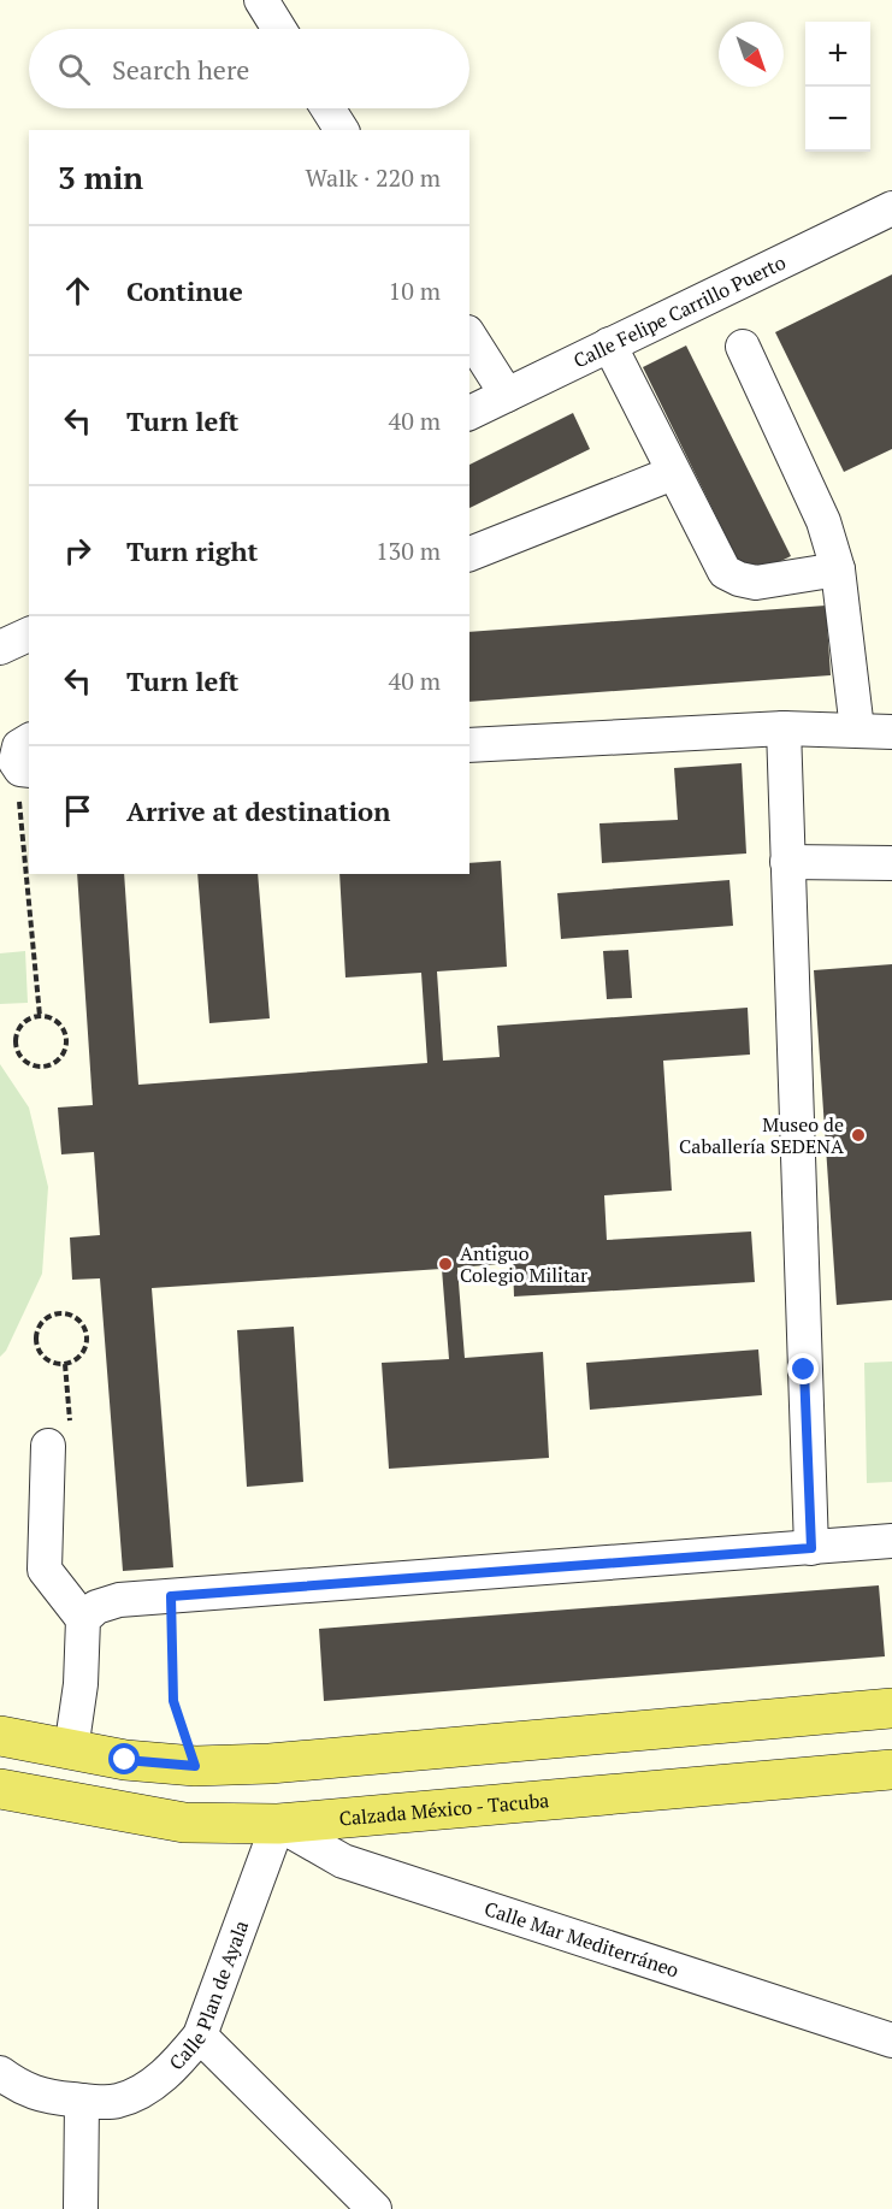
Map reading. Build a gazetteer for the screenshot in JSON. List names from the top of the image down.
{
  "streets": {
    "main road": ["Calzada México - Tacuba"],
    "street": ["Calle Felipe Carrillo Puerto", "Calle Mar Mediterráneo", "Calle Plan de Ayala"]
  },
  "crossings": [
    ["Calzada México - Tacuba", "Calle Mar Mediterráneo"],
    ["Calzada México - Tacuba", "Calle Plan de Ayala"],
    ["Calle Mar Mediterráneo", "Calle Plan de Ayala"]
  ],
  "places": ["Museo de Caballería SEDENA", "Antiguo Colegio Militar"],
  "north": "bottom right",
  "page": {
    "map_buttons": ["+", "−"],
    "search": "Search here",
    "heading": ["3 min", "Walk · 220 m"],
    "list": [
      ["Continue", "10 m"],
      ["Turn left", "40 m"],
      ["Turn right", "130 m"],
      ["Turn left", "40 m"],
      "Arrive at destination"
    ]
  }
}
